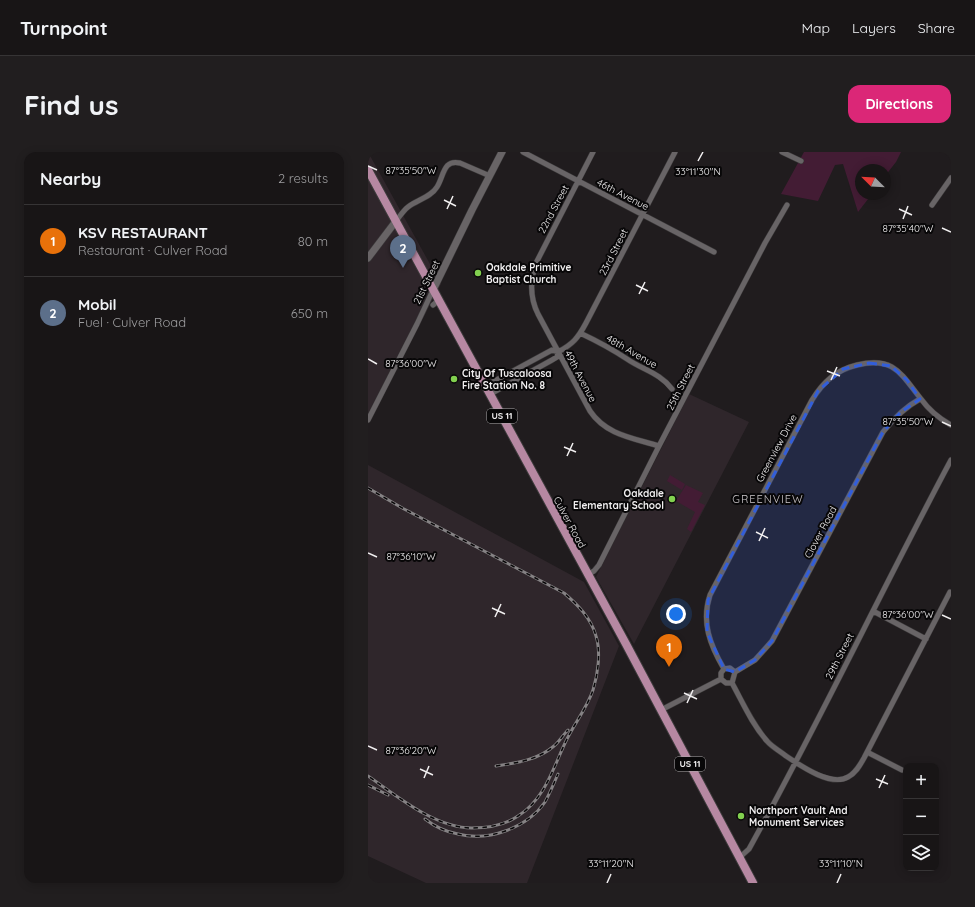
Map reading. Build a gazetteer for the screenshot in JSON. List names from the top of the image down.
{
  "streets": {
    "main road": ["US 11", "Culver Road"],
    "street": [
      "46th Avenue",
      "22nd Street",
      "23rd Street",
      "21st Street",
      "48th Avenue",
      "49th Avenue",
      "25th Street",
      "Greenview Drive",
      "Clover Road",
      "29th Street"
    ]
  },
  "crossings": [
    ["46th Avenue", "22nd Street"],
    ["46th Avenue", "23rd Street"],
    ["22nd Street", "49th Avenue"],
    ["23rd Street", "48th Avenue"],
    ["23rd Street", "49th Avenue"],
    ["23rd Street", "Culver Road"],
    ["21st Street", "Culver Road"],
    ["49th Avenue", "25th Street"],
    ["25th Street", "Culver Road"],
    ["Greenview Drive", "Clover Road"],
    ["Culver Road", "29th Street"]
  ],
  "districts": ["GREENVIEW"],
  "places": [
    "Oakdale Primitive Baptist Church",
    "City Of Tuscaloosa Fire Station No. 8",
    "Oakdale Elementary School",
    "Northport Vault And Monument Services"
  ],
  "north": "top left",
  "page": {
    "header": "Turnpoint",
    "nav": ["Map", "Layers", "Share"],
    "buttons": "Directions",
    "title": "Find us",
    "heading": ["Nearby", "2 results"],
    "list": [
      {
        "mark": "1",
        "name": "KSV RESTAURANT",
        "note": "Restaurant · Culver Road",
        "value": "80 m"
      },
      {
        "mark": "2",
        "name": "Mobil",
        "note": "Fuel · Culver Road",
        "value": "650 m"
      }
    ],
    "pins": ["2", "1"],
    "map_buttons": ["+", "−"]
  },
  "coordinates": [
    "87°35'50\"W",
    "33°11'30\"N",
    "87°35'40\"W",
    "87°36'00\"W",
    "87°36'10\"W",
    "87°36'20\"W",
    "33°11'20\"N",
    "33°11'10\"N"
  ]
}
